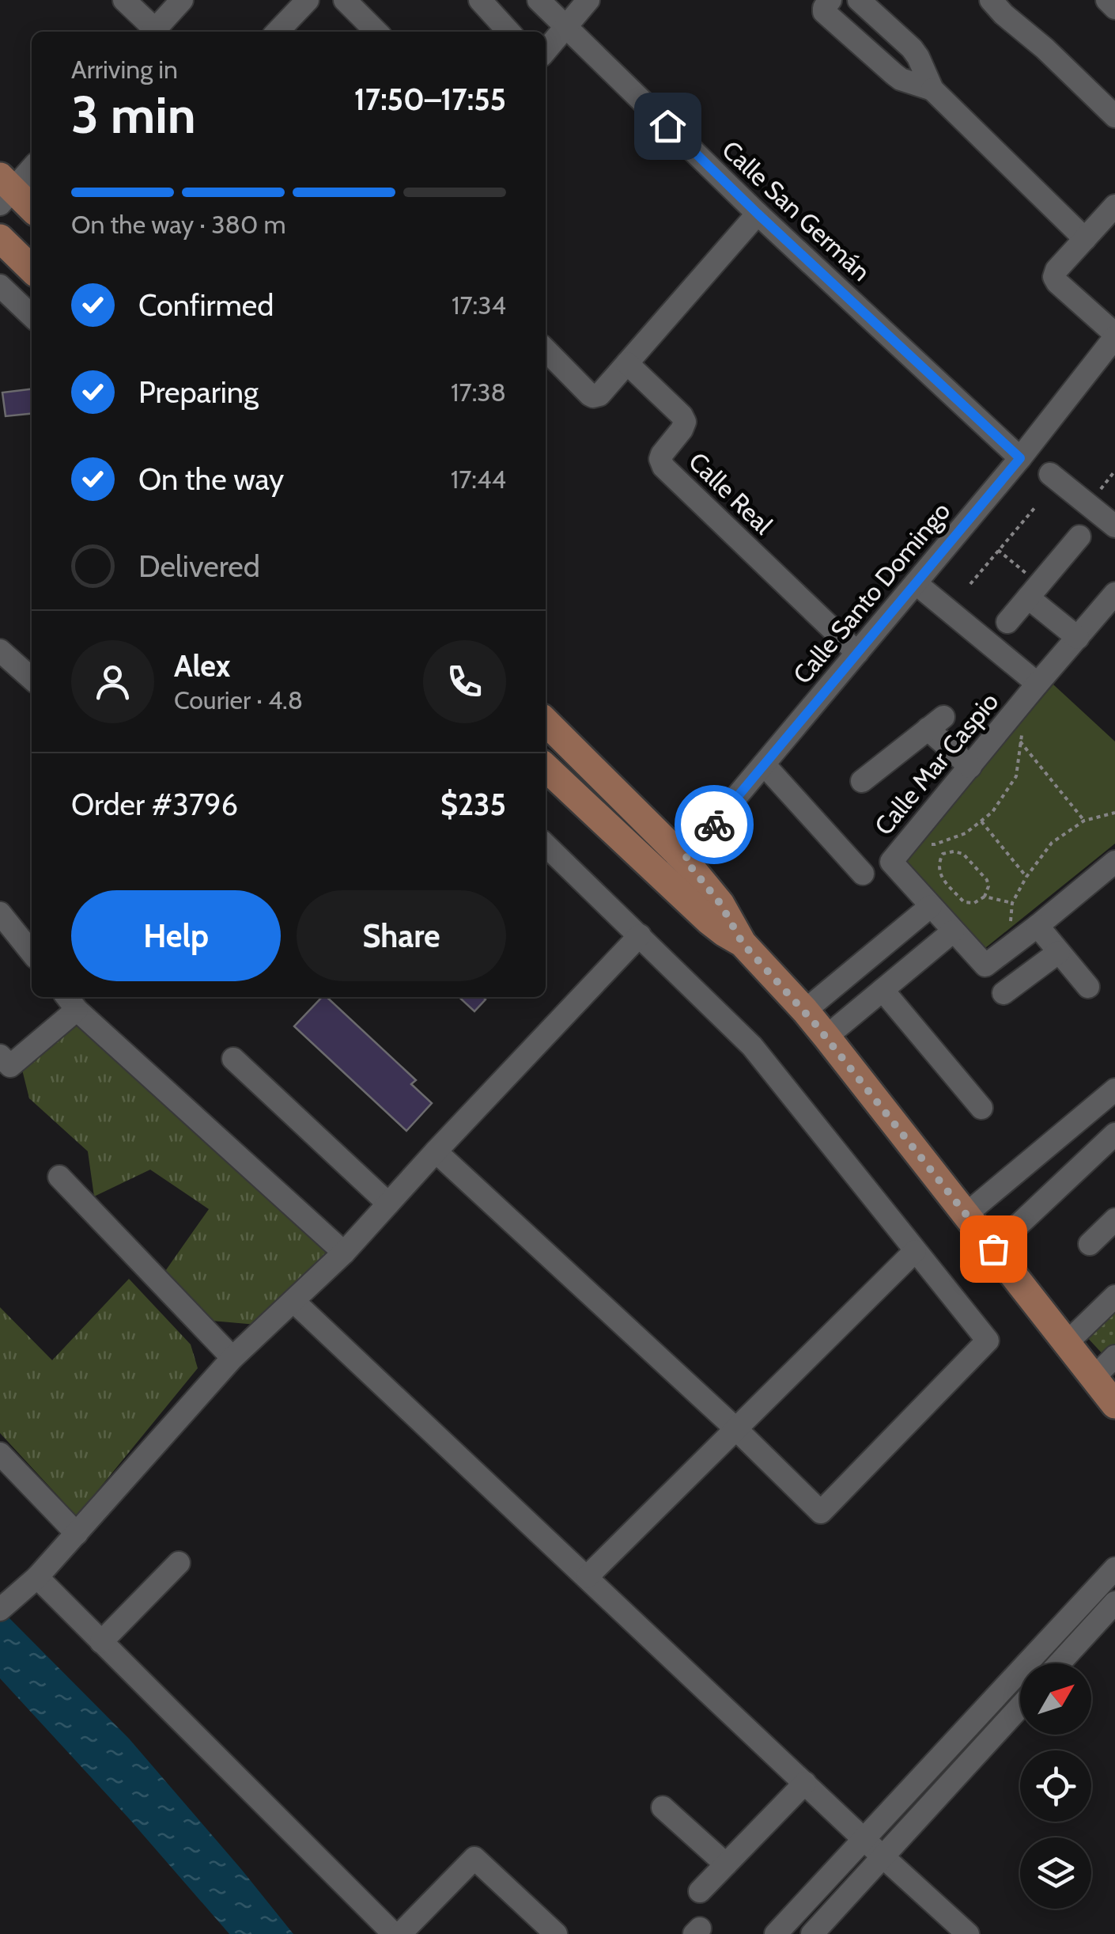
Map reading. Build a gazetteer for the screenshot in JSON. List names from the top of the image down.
{
  "streets": {
    "street": [
      "Calle San Germán",
      "Calle Real",
      "Calle Santo Domingo",
      "Calle Mar Caspio"
    ]
  },
  "crossings": [
    ["Calle San Germán", "Calle Santo Domingo"],
    ["Calle Real", "Calle Santo Domingo"]
  ],
  "north": "top right",
  "page": {
    "heading": ["3 min", "Arriving in", "17:50–17:55"],
    "panel": [
      "Alex",
      "Courier · 4.8",
      "Order #3796",
      "$235"
    ],
    "bar": "On the way · 380 m",
    "list": [
      ["Confirmed", "17:34"],
      ["Preparing", "17:38"],
      ["On the way", "17:44"],
      "Delivered"
    ],
    "buttons": ["Help", "Share"]
  }
}
